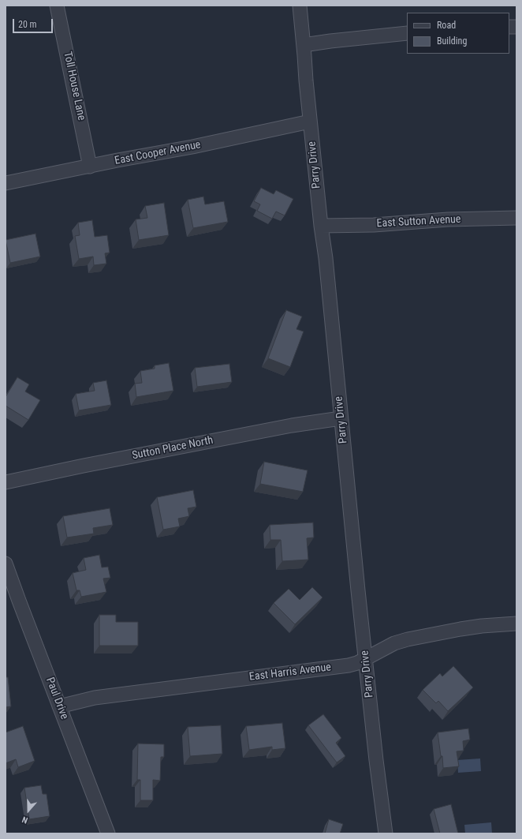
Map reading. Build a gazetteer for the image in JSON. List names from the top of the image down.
{
  "streets": {
    "street": [
      "Toll House Lane",
      "East Cooper Avenue",
      "Parry Drive",
      "East Sutton Avenue",
      "Sutton Place North",
      "East Harris Avenue",
      "Paul Drive"
    ]
  },
  "crossings": [
    ["Toll House Lane", "East Cooper Avenue"],
    ["East Cooper Avenue", "Parry Drive"],
    ["Parry Drive", "East Sutton Avenue"],
    ["Parry Drive", "Sutton Place North"],
    ["Parry Drive", "East Harris Avenue"],
    ["East Harris Avenue", "Paul Drive"]
  ],
  "legend": ["Road", "Building"],
  "scale_bar": "20 m",
  "north": "bottom"
}
